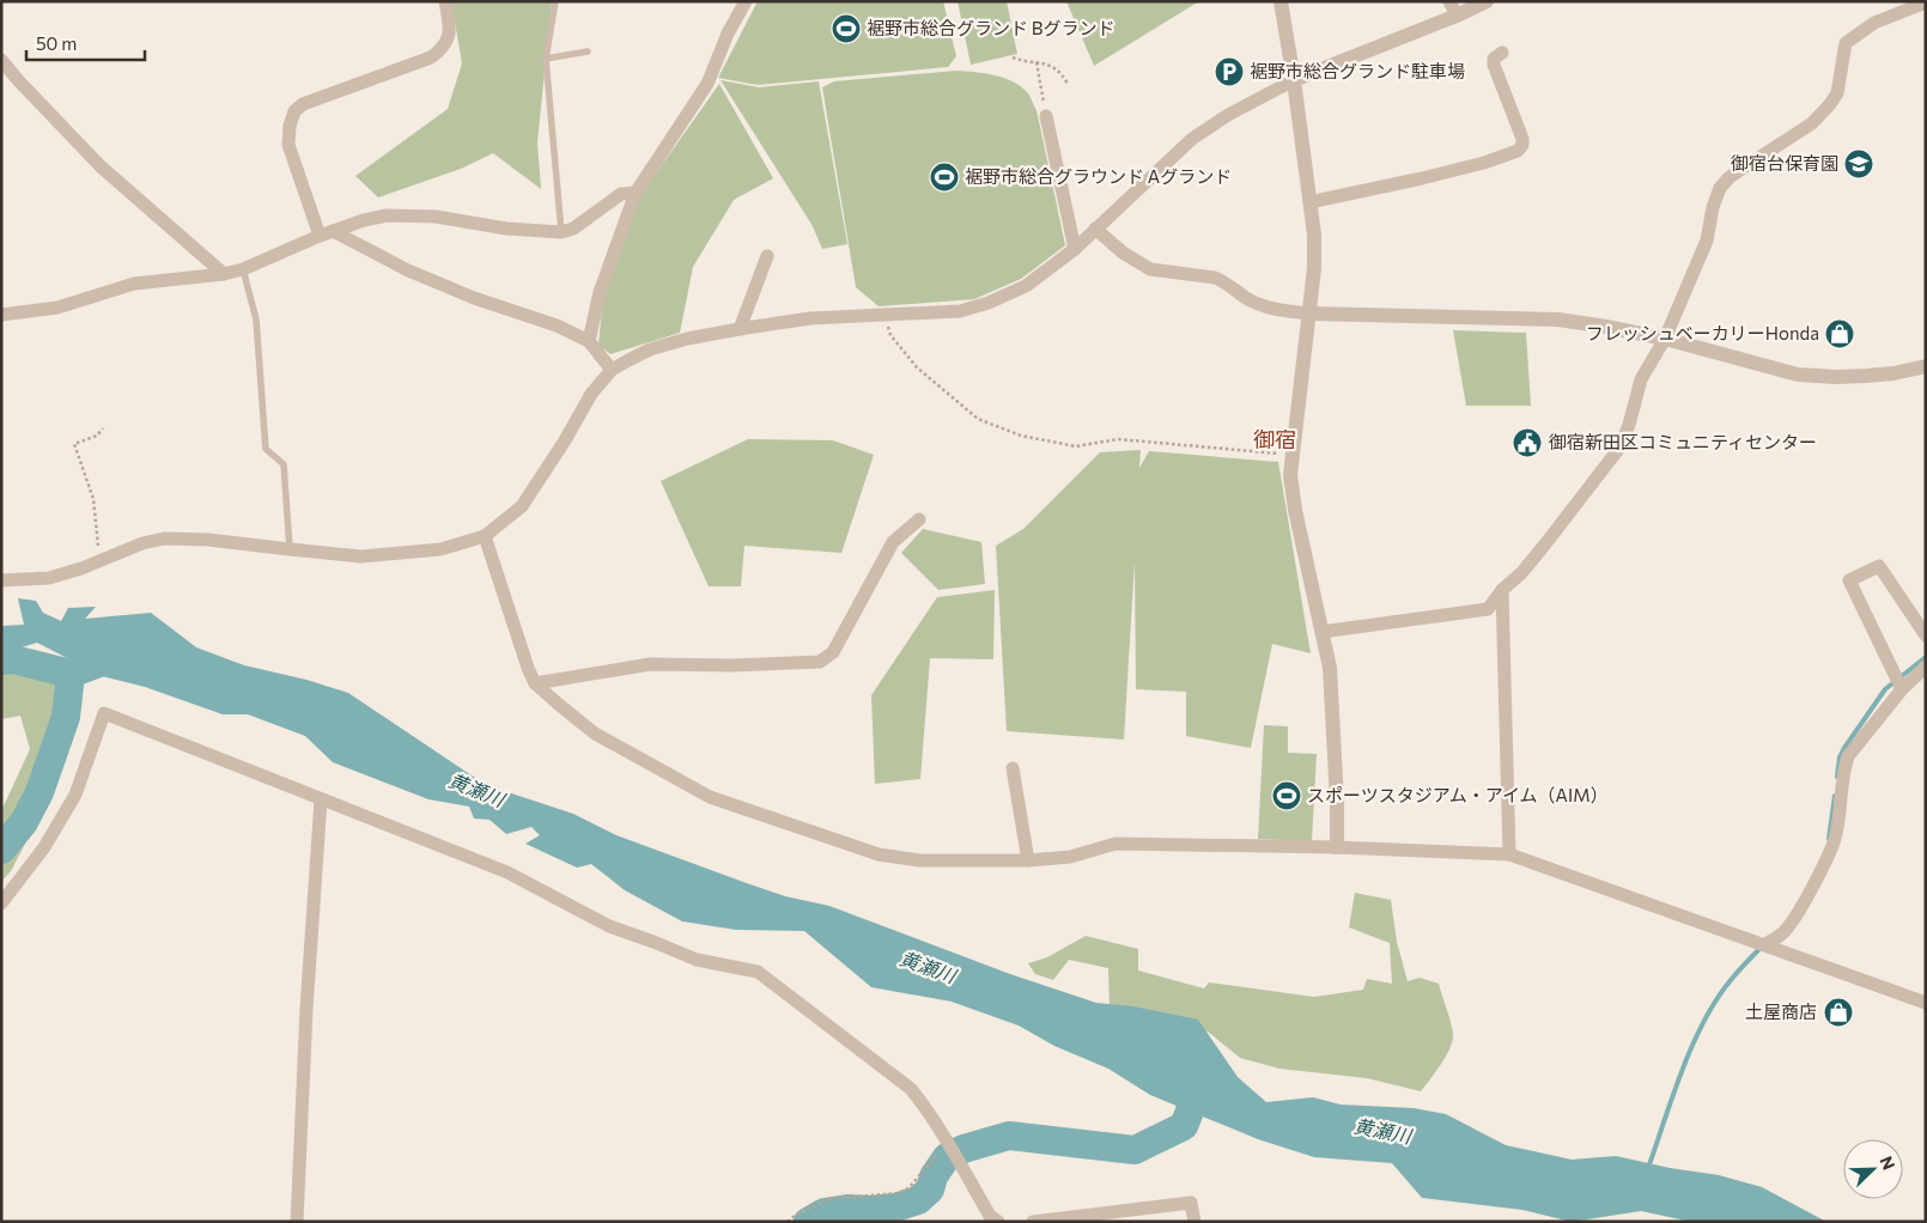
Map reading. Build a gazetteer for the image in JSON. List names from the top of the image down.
{
  "districts": ["御宿"],
  "water": ["黄瀬川"],
  "places": {
    "sports": ["裾野市総合グランド Bグランド", "裾野市総合グラウンド Aグランド", "スポーツスタジアム・アイム（AIM）"],
    "parking": ["裾野市総合グランド駐車場"],
    "school or university": ["御宿台保育園"],
    "shop": ["フレッシュベーカリーHonda", "土屋商店"],
    "public building": ["御宿新田区コミュニティセンター"]
  },
  "scale_bar": "50 m",
  "north": "top right"
}
